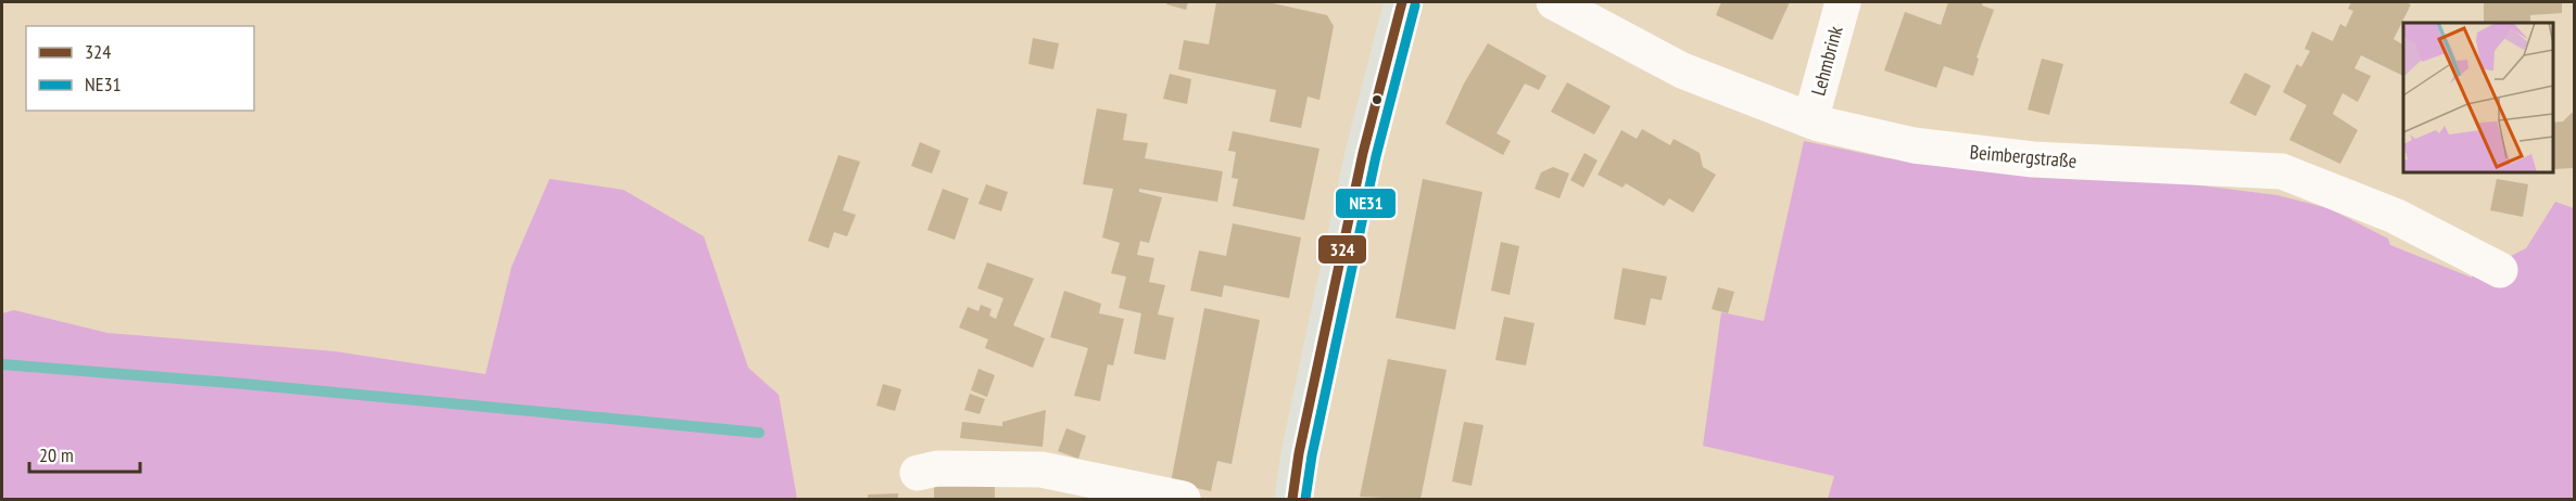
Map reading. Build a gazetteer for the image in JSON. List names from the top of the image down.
{
  "streets": {
    "street": ["Lehmbrink", "Beimbergstraße"]
  },
  "crossings": [
    ["Lehmbrink", "Beimbergstraße"]
  ],
  "lines": ["transit line 324", "transit line NE31"],
  "legend": ["324", "NE31"],
  "scale_bar": "20 m"
}
